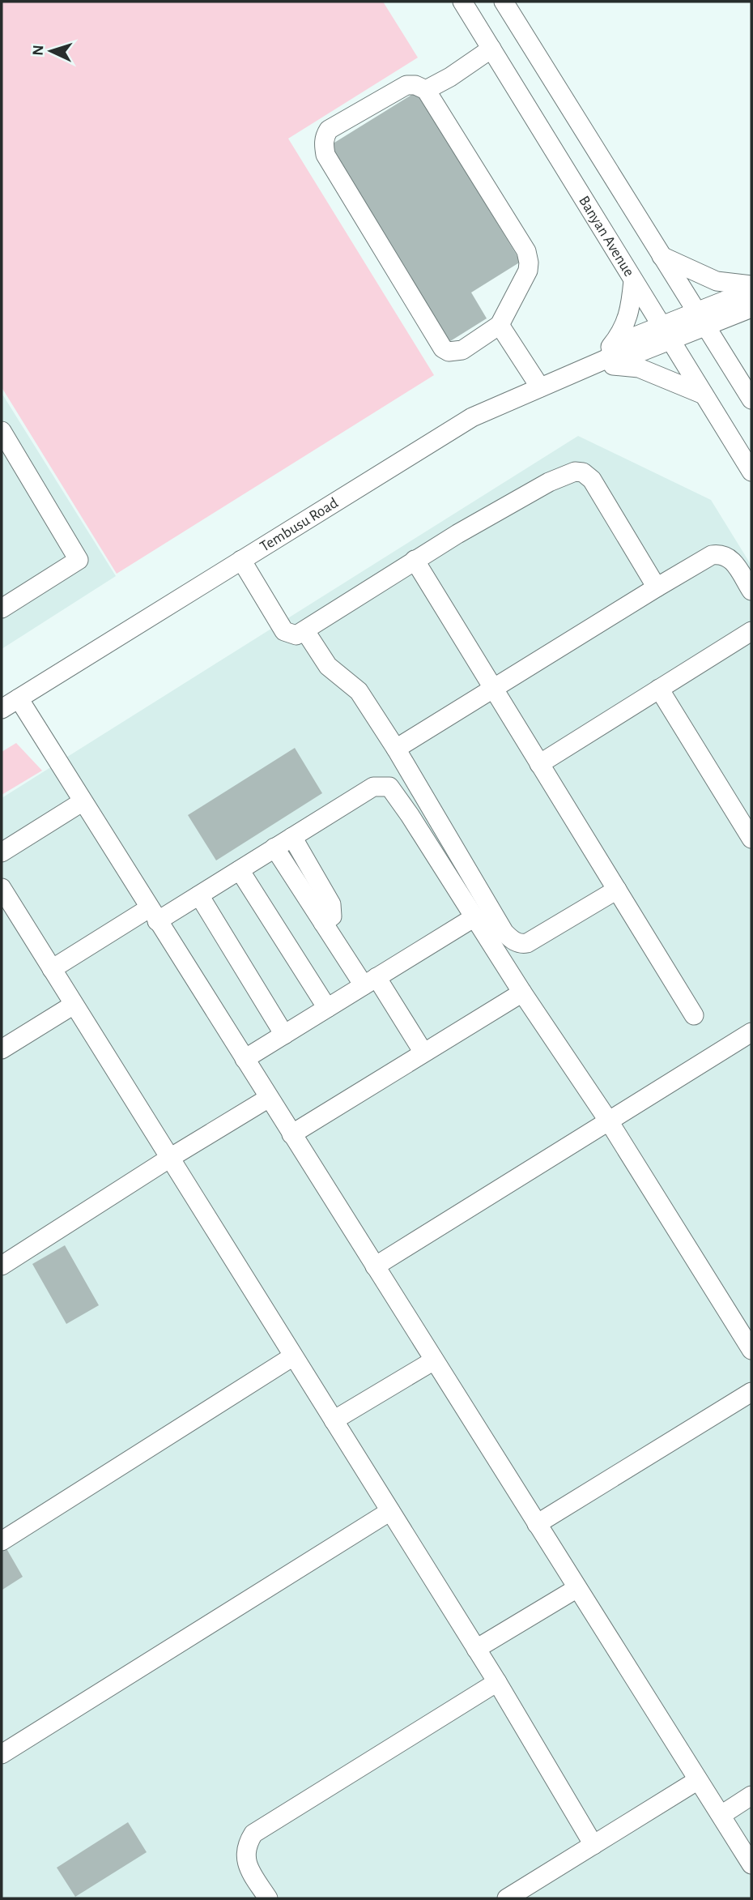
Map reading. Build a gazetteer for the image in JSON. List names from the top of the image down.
{
  "streets": {
    "street": ["Banyan Avenue", "Tembusu Road"]
  },
  "crossings": [
    ["Banyan Avenue", "Tembusu Road"]
  ],
  "north": "left"
}
